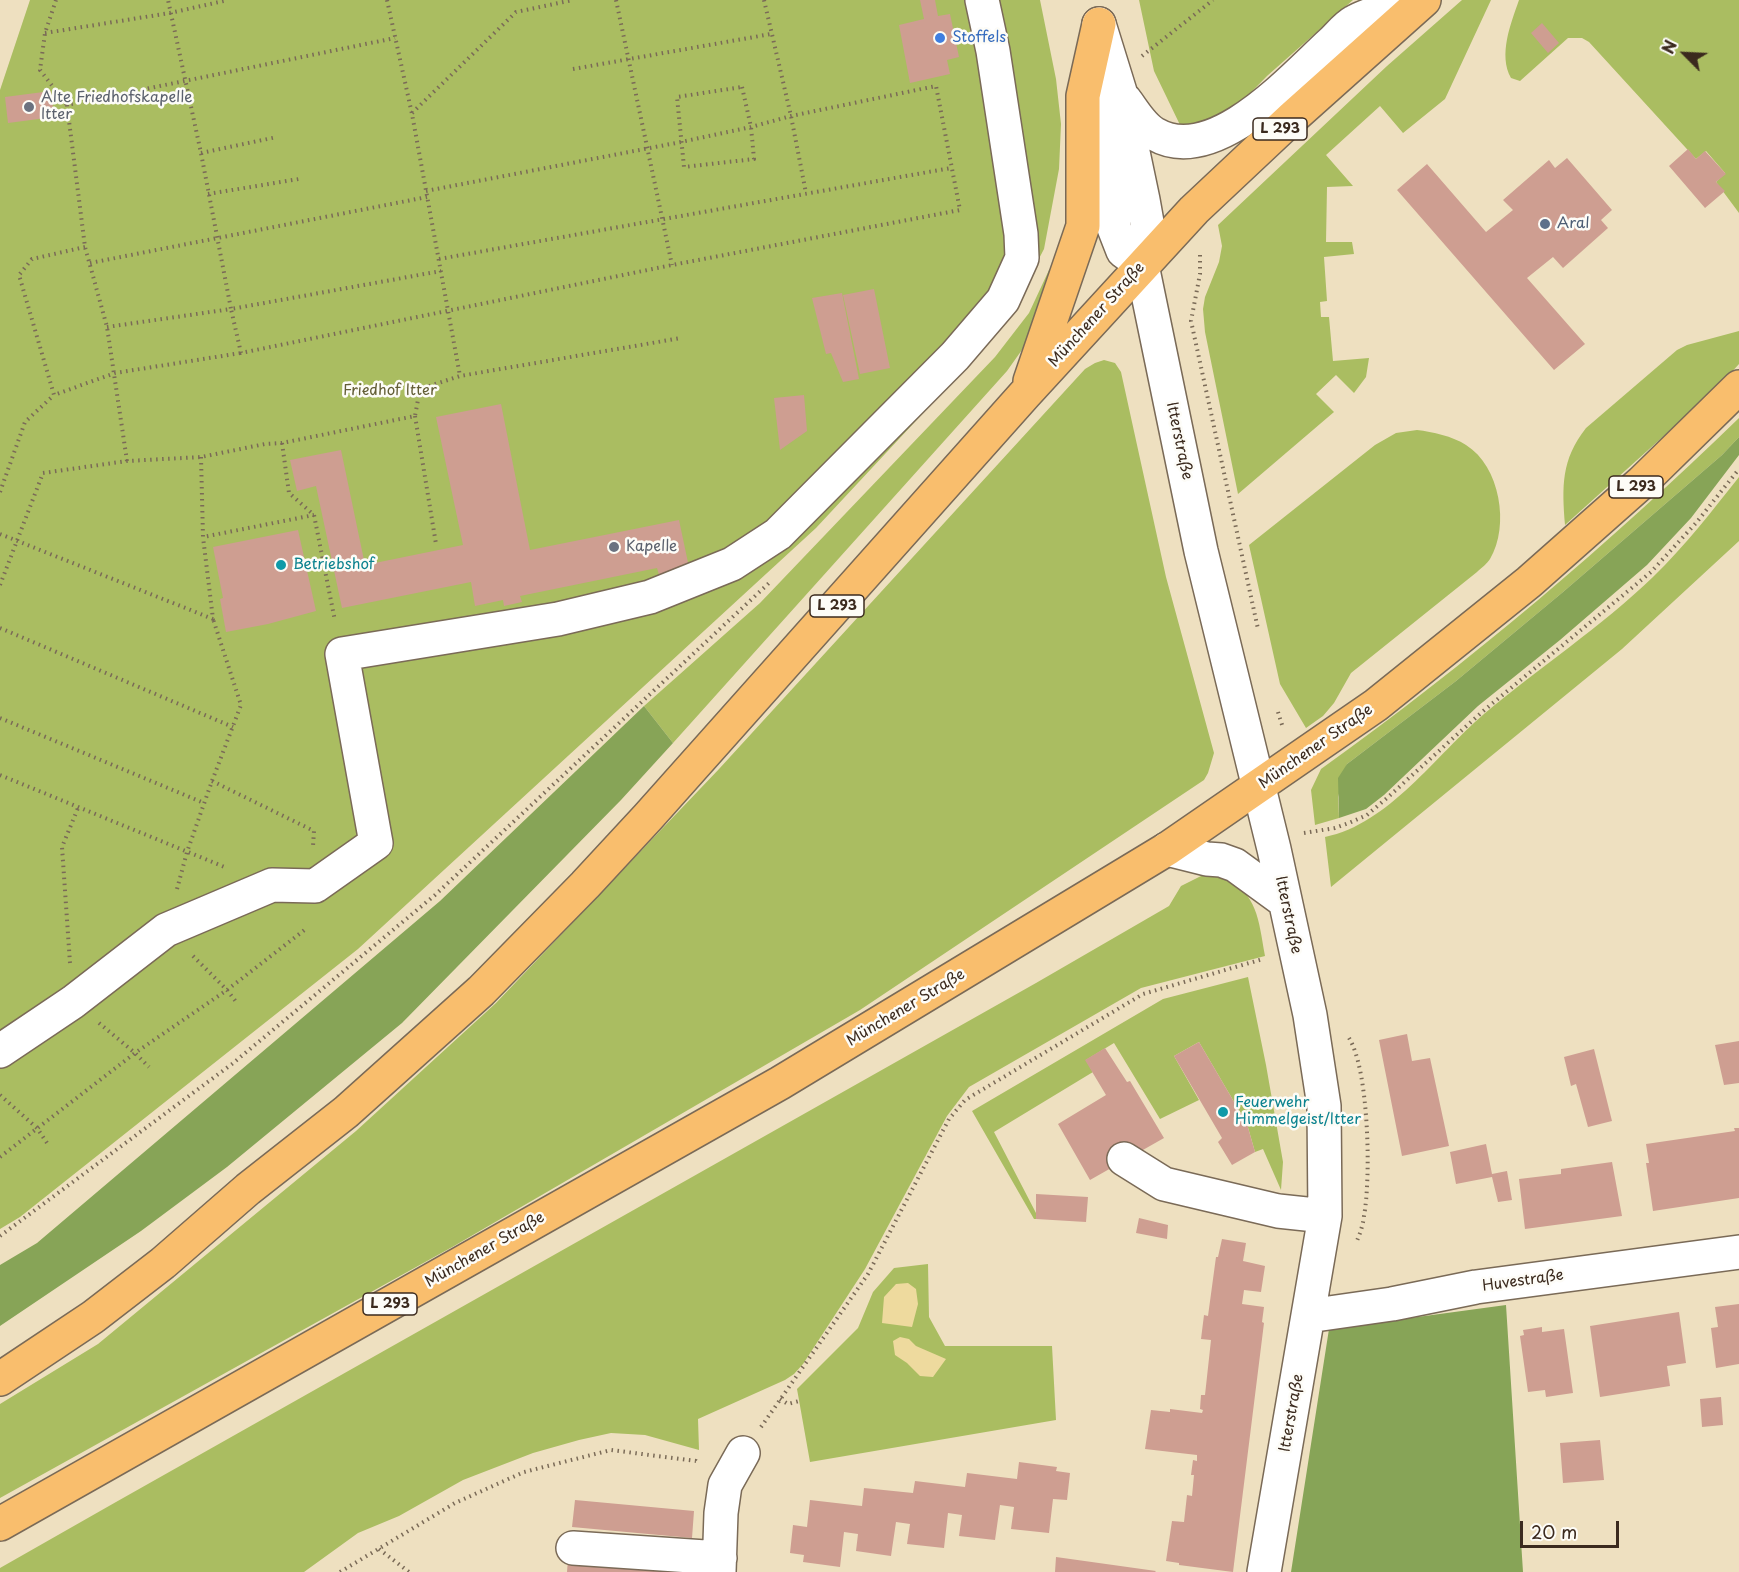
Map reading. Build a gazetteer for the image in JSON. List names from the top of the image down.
{
  "streets": {
    "main road": ["L 293", "Münchener Straße"],
    "street": ["Itterstraße", "Huvestraße"]
  },
  "crossings": [
    ["Münchener Straße", "Itterstraße"],
    ["Itterstraße", "Huvestraße"]
  ],
  "parks": ["Friedhof Itter"],
  "places": [
    "Stoffels",
    "Alte Friedhofskapelle Itter",
    "Aral",
    "Kapelle",
    "Betriebshof",
    "Feuerwehr Himmelgeist/Itter"
  ],
  "scale_bar": "20 m",
  "north": "top left"
}
